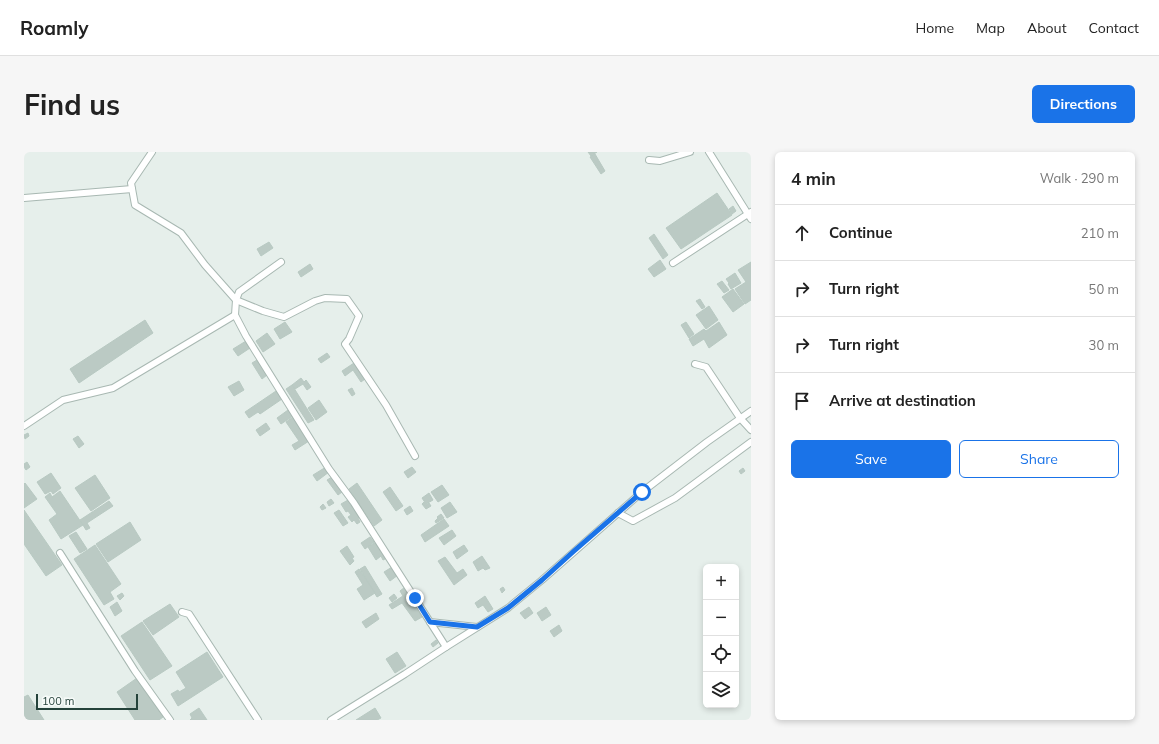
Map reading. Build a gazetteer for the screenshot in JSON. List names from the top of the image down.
{
  "scale_bar": "100 m",
  "page": {
    "header": "Roamly",
    "nav": [
      "Home",
      "Map",
      "About",
      "Contact"
    ],
    "buttons": [
      "Directions",
      ["Save", "Share"]
    ],
    "title": "Find us",
    "heading": ["4 min", "Walk · 290 m"],
    "list": [
      ["Continue", "210 m"],
      ["Turn right", "50 m"],
      ["Turn right", "30 m"],
      "Arrive at destination"
    ],
    "map_buttons": ["+", "−"],
    "scale": "100 m"
  }
}
